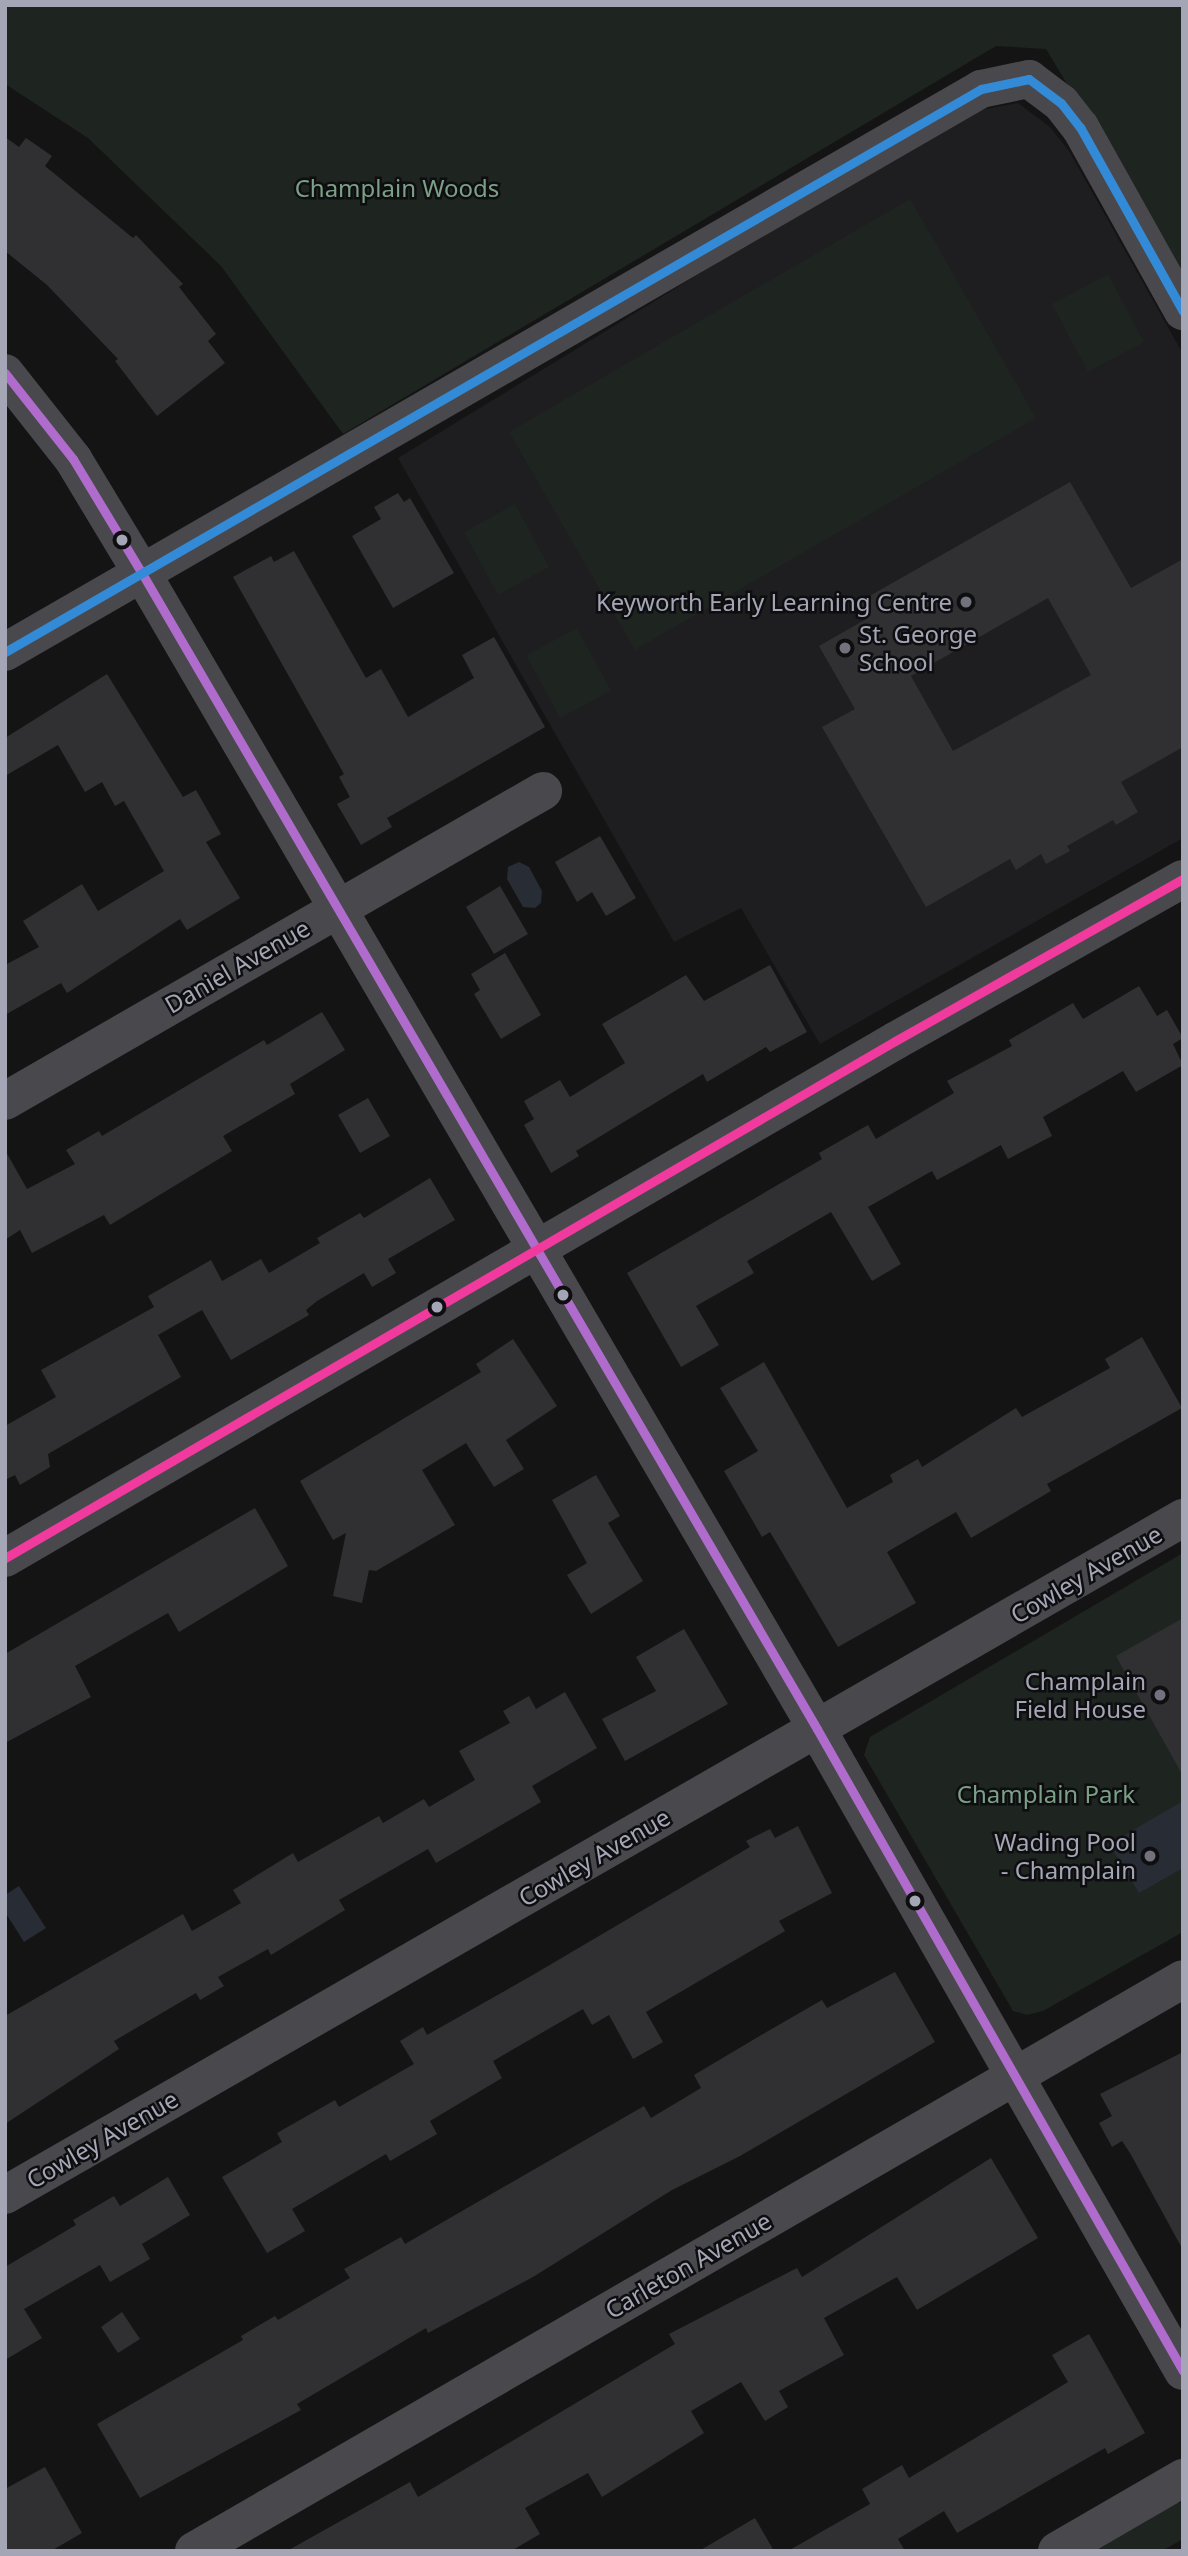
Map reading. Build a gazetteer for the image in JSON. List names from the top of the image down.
{
  "streets": {
    "street": ["Daniel Avenue", "Cowley Avenue", "Carleton Avenue"]
  },
  "parks": ["Champlain Woods", "Champlain Park"],
  "places": [
    "Keyworth Early Learning Centre",
    "St. George School",
    "Champlain Field House",
    "Wading Pool - Champlain"
  ]
}
